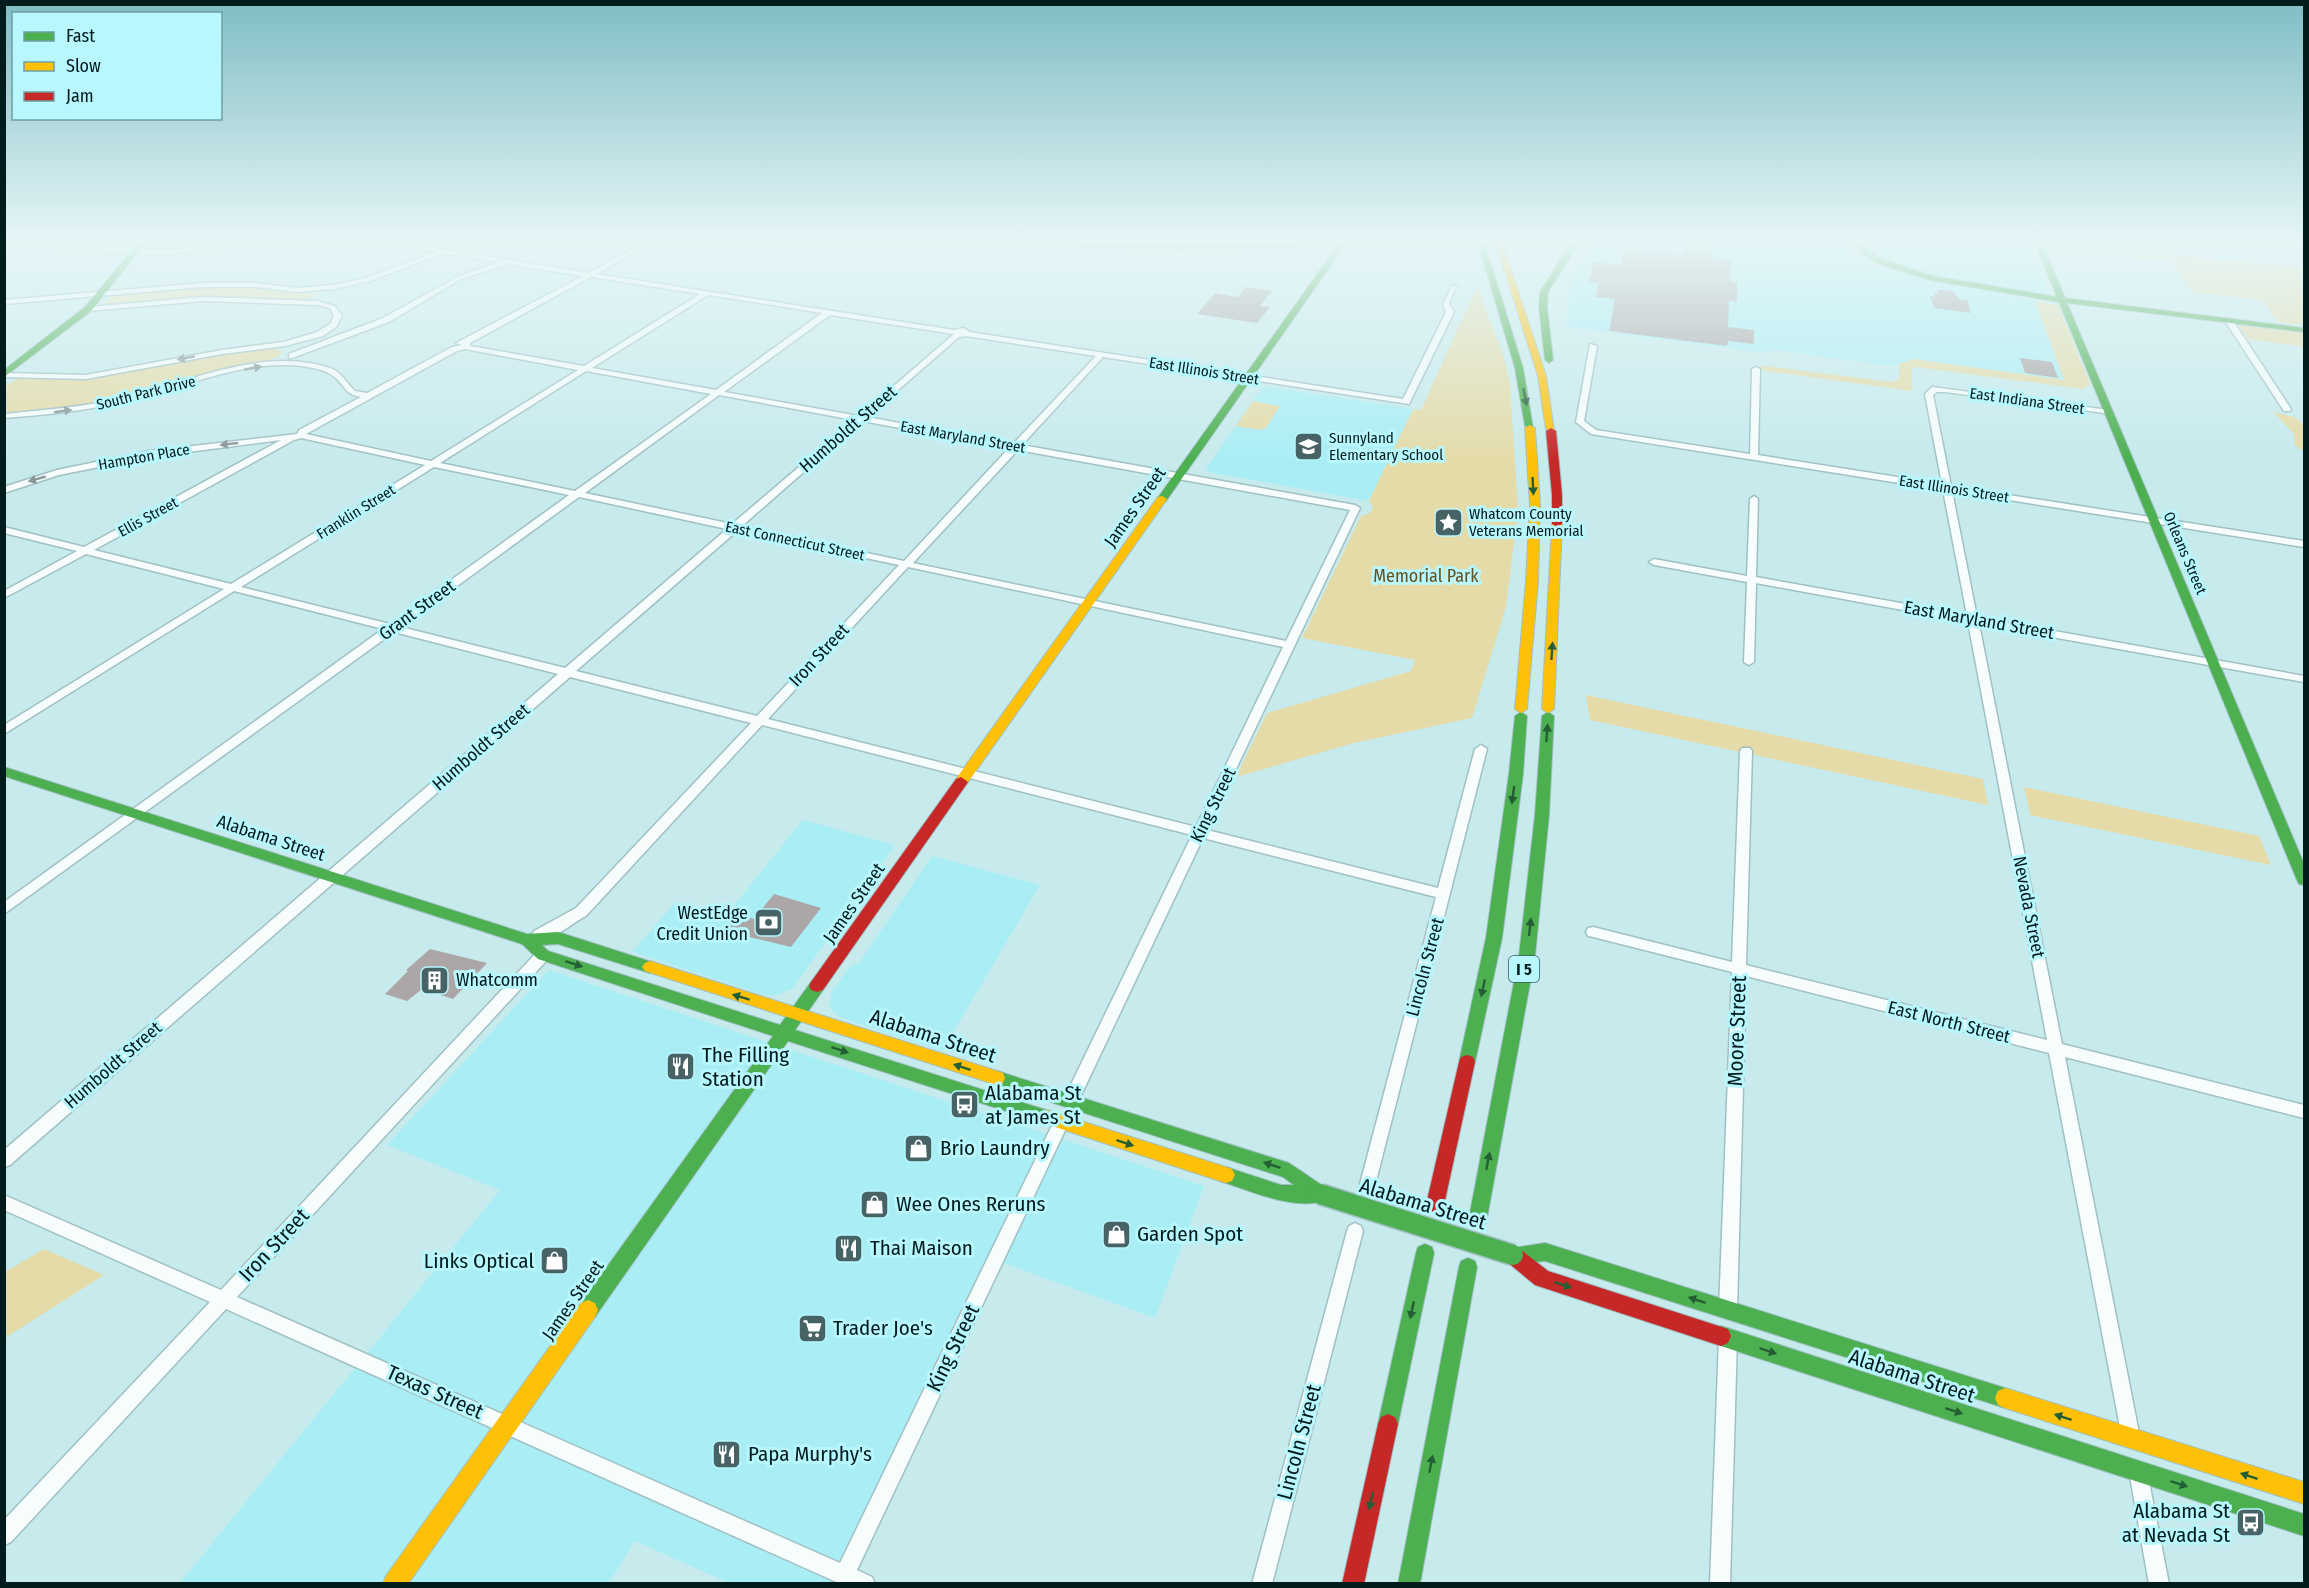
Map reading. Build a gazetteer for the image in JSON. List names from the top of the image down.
{
  "streets": {
    "main road": [
      "James Street",
      "Orleans Street",
      "Alabama Street",
      "I 5"
    ],
    "street": [
      "East Illinois Street",
      "South Park Drive",
      "East Indiana Street",
      "Humboldt Street",
      "East Maryland Street",
      "Hampton Place",
      "Franklin Street",
      "Ellis Street",
      "East Connecticut Street",
      "Grant Street",
      "Iron Street",
      "King Street",
      "Nevada Street",
      "Lincoln Street",
      "East North Street",
      "Moore Street",
      "Texas Street"
    ]
  },
  "crossings": [
    ["East Illinois Street", "Humboldt Street"],
    ["East Illinois Street", "James Street"],
    ["East Illinois Street", "Orleans Street"],
    ["East Illinois Street", "Grant Street"],
    ["East Illinois Street", "Iron Street"],
    ["East Illinois Street", "Nevada Street"],
    ["South Park Drive", "Ellis Street"],
    ["East Indiana Street", "Orleans Street"],
    ["East Indiana Street", "Nevada Street"],
    ["Humboldt Street", "East Maryland Street"],
    ["Humboldt Street", "East Connecticut Street"],
    ["Humboldt Street", "Alabama Street"],
    ["East Maryland Street", "James Street"],
    ["East Maryland Street", "Franklin Street"],
    ["East Maryland Street", "Ellis Street"],
    ["East Maryland Street", "Orleans Street"],
    ["East Maryland Street", "Grant Street"],
    ["East Maryland Street", "Iron Street"],
    ["East Maryland Street", "King Street"],
    ["East Maryland Street", "Nevada Street"],
    ["Hampton Place", "Ellis Street"],
    ["Hampton Place", "East Connecticut Street"],
    ["James Street", "East Connecticut Street"],
    ["James Street", "Alabama Street"],
    ["James Street", "Texas Street"],
    ["Franklin Street", "East Connecticut Street"],
    ["Ellis Street", "East Connecticut Street"],
    ["East Connecticut Street", "Grant Street"],
    ["East Connecticut Street", "Iron Street"],
    ["East Connecticut Street", "King Street"],
    ["Grant Street", "Alabama Street"],
    ["Iron Street", "Alabama Street"],
    ["Iron Street", "Texas Street"],
    ["King Street", "Alabama Street"],
    ["King Street", "Texas Street"],
    ["Alabama Street", "Nevada Street"],
    ["Alabama Street", "Moore Street"],
    ["Nevada Street", "East North Street"],
    ["East North Street", "Moore Street"]
  ],
  "parks": ["Memorial Park"],
  "places": {
    "school or university": ["Sunnyland Elementary School"],
    "place": ["Whatcom County Veterans Memorial"],
    "bank": ["WestEdge Credit Union"],
    "building": ["Whatcomm"],
    "restaurant": ["The Filling Station", "Thai Maison", "Papa Murphy's"],
    "bus stop": ["Alabama St at James St", "Alabama St at Nevada St"],
    "shop": [
      "Brio Laundry",
      "Wee Ones Reruns",
      "Garden Spot",
      "Links Optical"
    ],
    "supermarket": ["Trader Joe's"]
  },
  "legend": ["Fast", "Slow", "Jam"]
}
